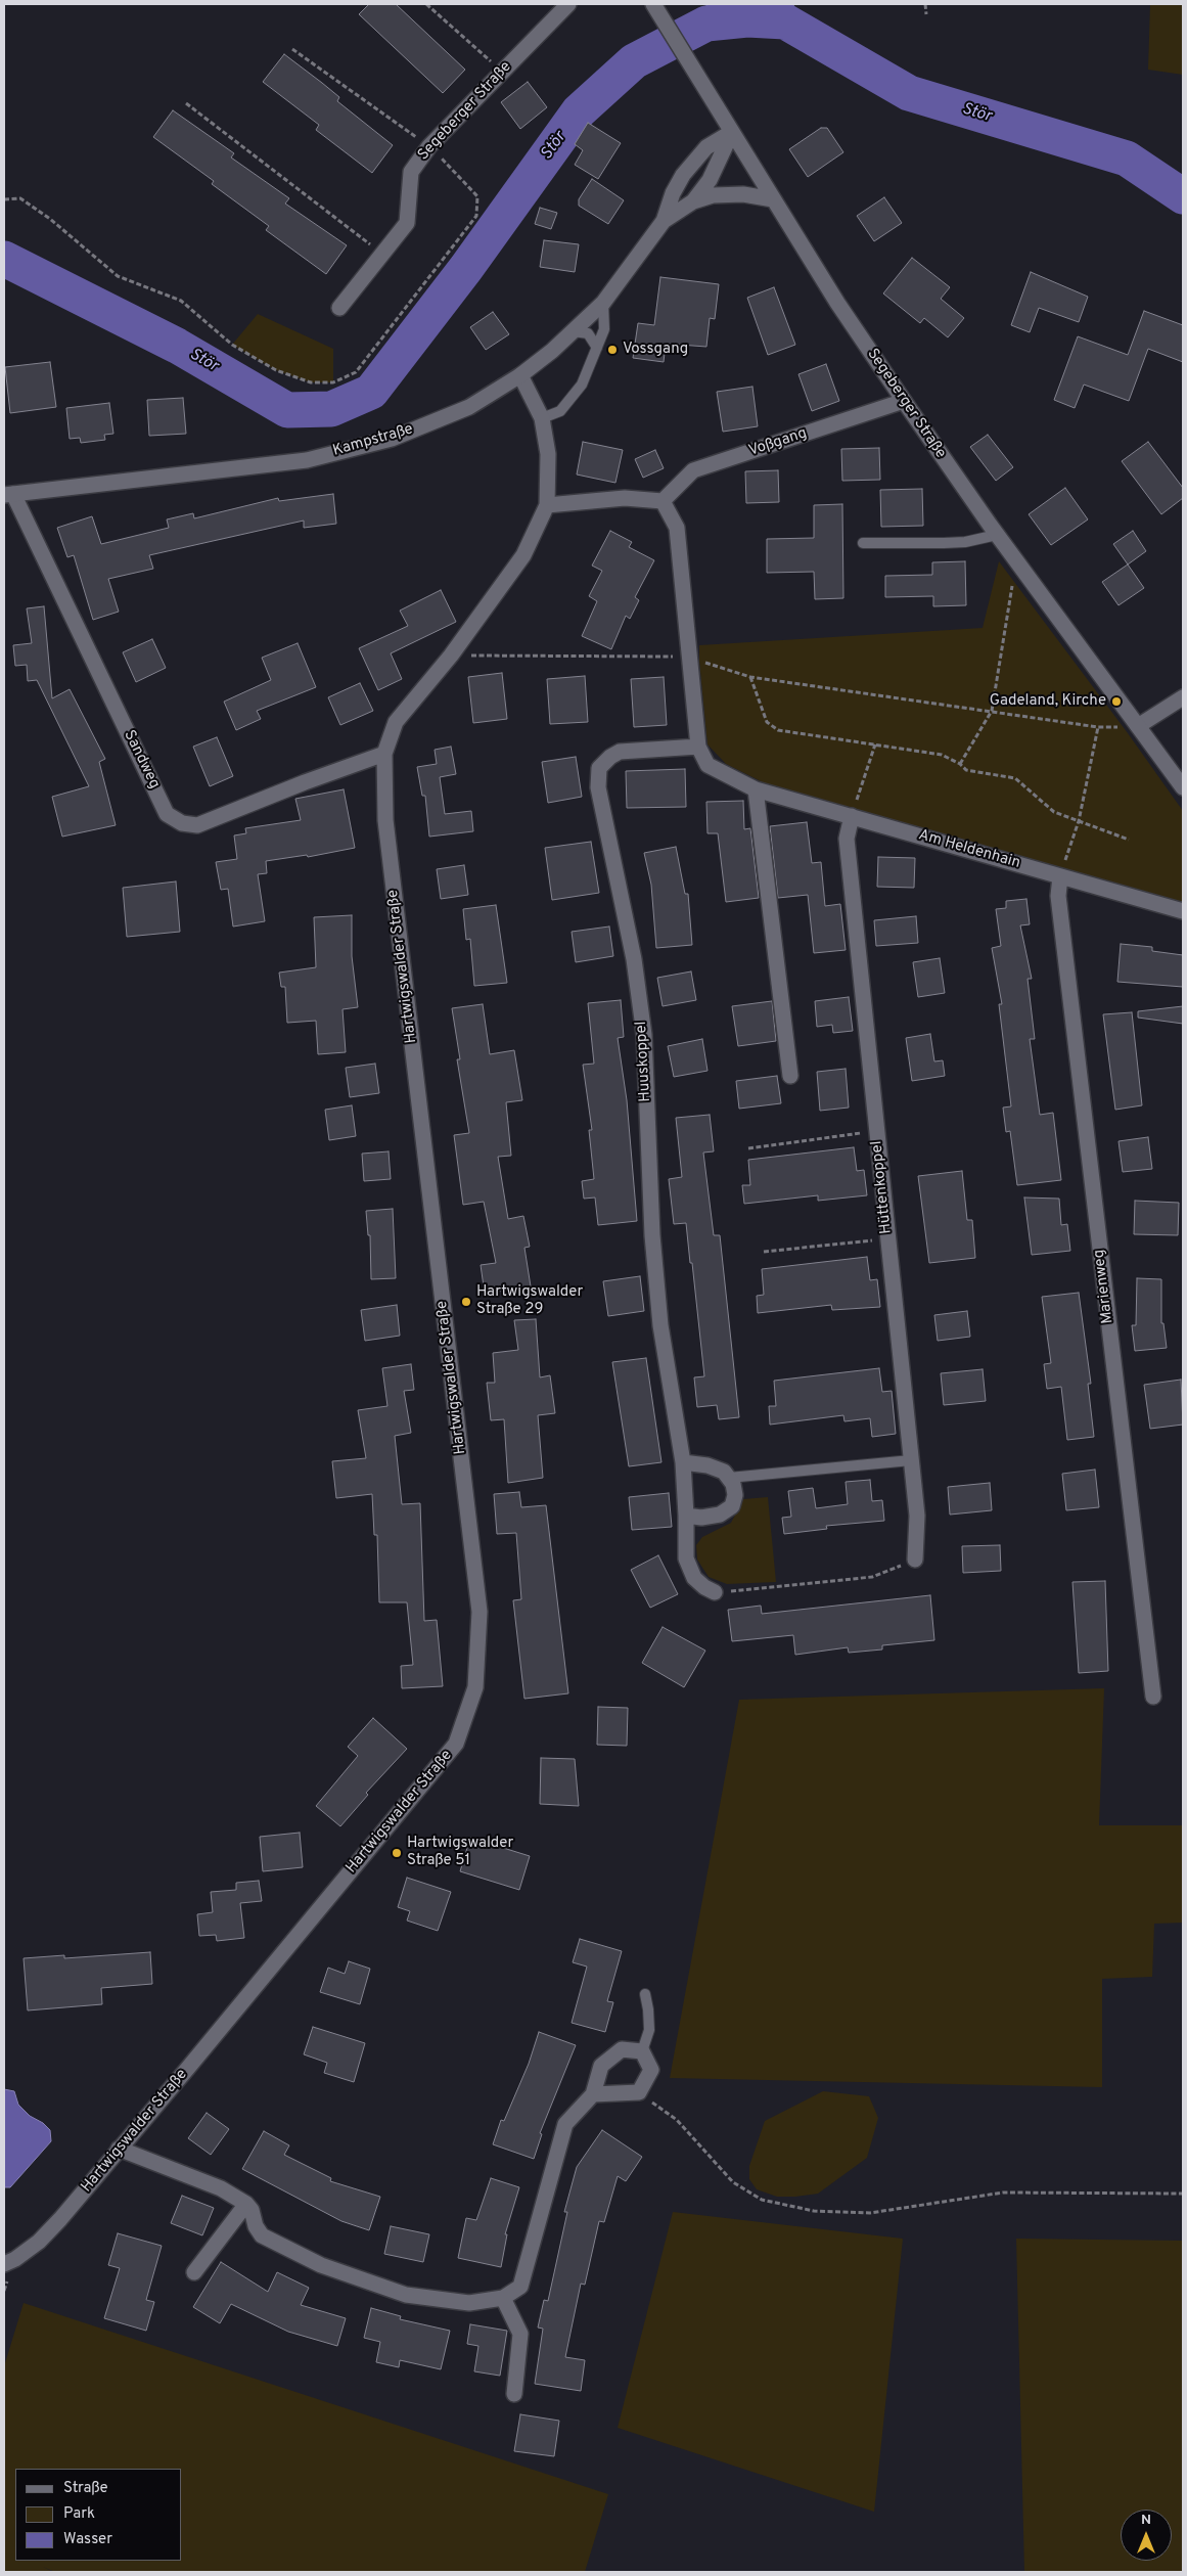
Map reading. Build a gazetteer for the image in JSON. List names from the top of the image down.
{
  "streets": {
    "street": [
      "Segeberger Straße",
      "Kampstraße",
      "Voßgang",
      "Sandweg",
      "Am Heldenhain",
      "Hartwigswalder Straße",
      "Huuskoppel",
      "Hüttenkoppel",
      "Marienweg"
    ]
  },
  "crossings": [
    ["Segeberger Straße", "Kampstraße"],
    ["Segeberger Straße", "Voßgang"],
    ["Kampstraße", "Sandweg"],
    ["Kampstraße", "Hartwigswalder Straße"],
    ["Voßgang", "Am Heldenhain"],
    ["Sandweg", "Hartwigswalder Straße"],
    ["Am Heldenhain", "Huuskoppel"],
    ["Am Heldenhain", "Hüttenkoppel"],
    ["Am Heldenhain", "Marienweg"]
  ],
  "water": ["Stör"],
  "places": [
    "Vossgang",
    "Gadeland, Kirche",
    "Hartwigswalder Straße 29",
    "Hartwigswalder Straße 51"
  ],
  "legend": ["Straße", "Park", "Wasser"],
  "north": "top"
}
